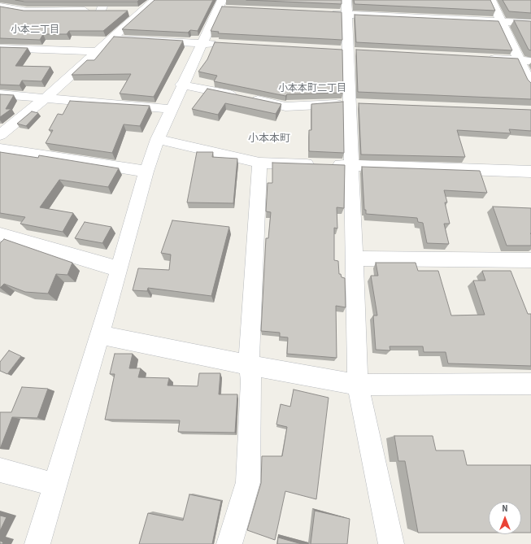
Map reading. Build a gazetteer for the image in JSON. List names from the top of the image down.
{
  "districts": ["小本二丁目", "小本本町二丁目", "小本本町"],
  "north": "top"
}
